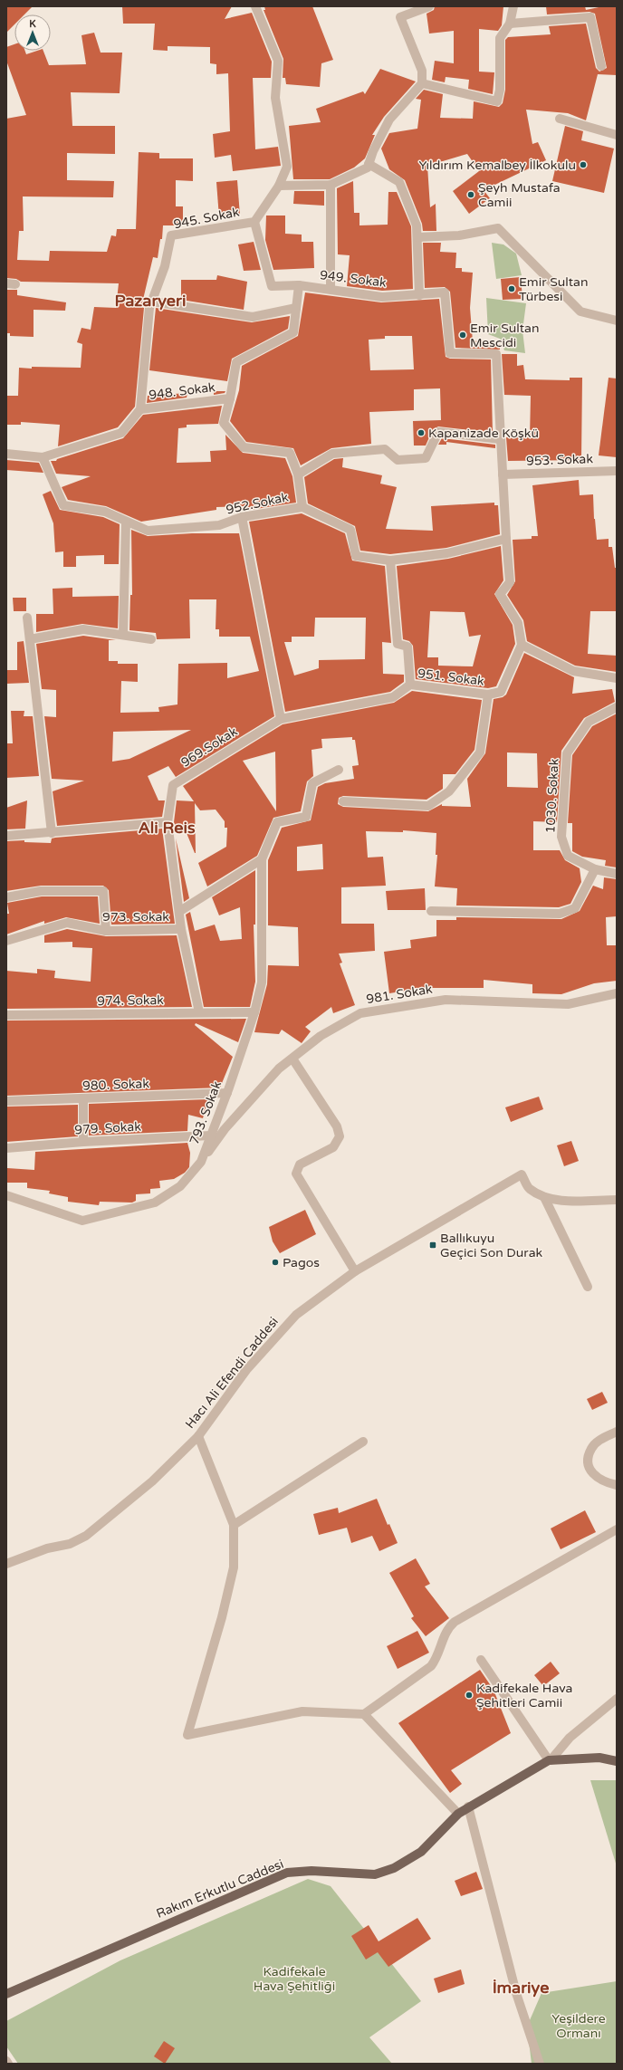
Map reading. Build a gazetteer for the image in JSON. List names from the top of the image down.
{
  "streets": {
    "main road": ["Rakım Erkutlu Caddesi"],
    "street": [
      "945. Sokak",
      "949. Sokak",
      "948. Sokak",
      "953. Sokak",
      "952.Sokak",
      "951. Sokak",
      "969.Sokak",
      "1030. Sokak",
      "973. Sokak",
      "981. Sokak",
      "974. Sokak",
      "980. Sokak",
      "793. Sokak",
      "979. Sokak",
      "Hacı Ali Efendi Caddesi"
    ]
  },
  "crossings": [
    ["945. Sokak", "949. Sokak"],
    ["945. Sokak", "948. Sokak"],
    ["949. Sokak", "948. Sokak"],
    ["949. Sokak", "953. Sokak"],
    ["951. Sokak", "969.Sokak"],
    ["969.Sokak", "973. Sokak"],
    ["969.Sokak", "974. Sokak"],
    ["981. Sokak", "793. Sokak"],
    ["974. Sokak", "793. Sokak"],
    ["980. Sokak", "793. Sokak"],
    ["793. Sokak", "979. Sokak"]
  ],
  "districts": ["Pazaryeri", "Ali Reis", "İmariye"],
  "parks": ["Kadifekale Hava Şehitliği", "Yeşildere Ormanı"],
  "places": {
    "other": [
      "Yıldırım Kemalbey İlkokulu",
      "Şeyh Mustafa Camii",
      "Emir Sultan Türbesi",
      "Emir Sultan Mescidi",
      "Kapanizade Köşkü",
      "Pagos",
      "Kadifekale Hava Şehitleri Camii"
    ],
    "transit": ["Ballıkuyu Geçici Son Durak"]
  },
  "north": "top"
}
